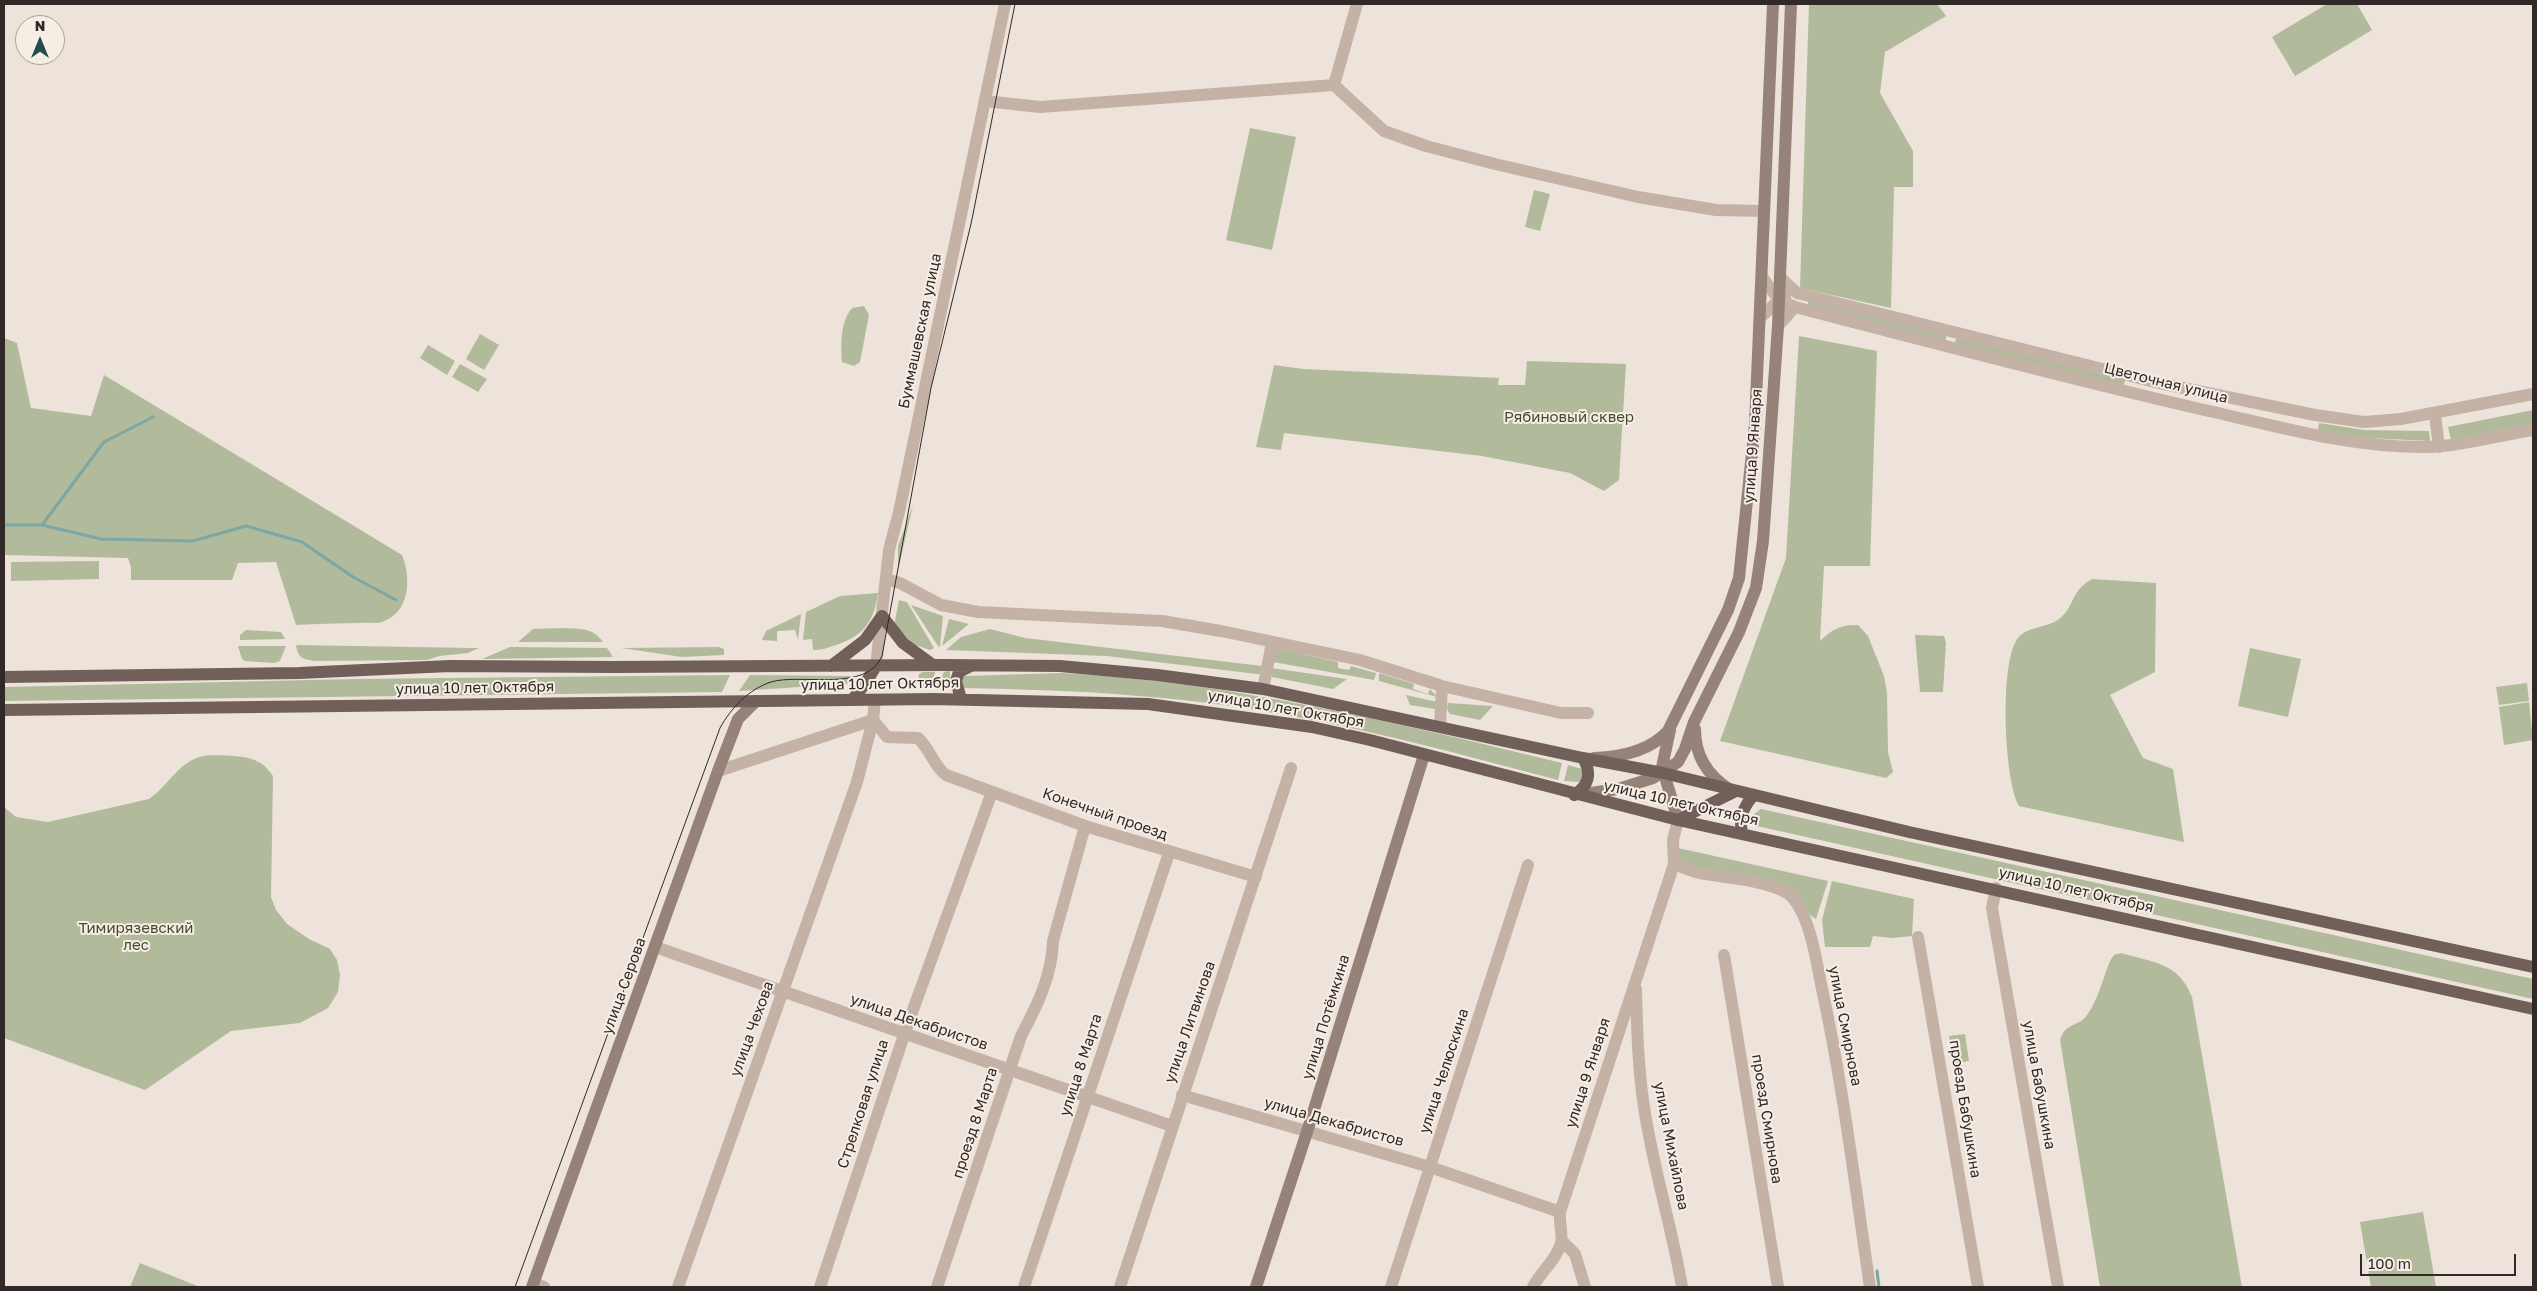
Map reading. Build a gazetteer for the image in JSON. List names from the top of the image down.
{
  "streets": {
    "main road": [
      "улица 9 Января",
      "улица 10 лет Октября",
      "улица Серова",
      "улица Потёмкина"
    ],
    "street": [
      "Буммашевская улица",
      "Цветочная улица",
      "Конечный проезд",
      "улица Декабристов",
      "улица Литвинова",
      "улица Смирнова",
      "улица Чехова",
      "улица 8 Марта",
      "улица Челюскина",
      "улица Бабушкина",
      "Стрелковая улица",
      "проезд Бабушкина",
      "проезд Смирнова",
      "проезд 8 Марта",
      "улица Михайлова"
    ]
  },
  "crossings": [
    ["Буммашевская улица", "улица 10 лет Октября"],
    ["Цветочная улица", "улица 9 Января"],
    ["улица 9 Января", "улица 10 лет Октября"],
    ["улица 9 Января", "улица Декабристов"],
    ["улица 9 Января", "улица Смирнова"],
    ["улица 9 Января", "улица Михайлова"],
    ["улица 10 лет Октября", "улица Серова"],
    ["улица 10 лет Октября", "улица Потёмкина"],
    ["улица 10 лет Октября", "улица Чехова"],
    ["улица 10 лет Октября", "улица Бабушкина"],
    ["Конечный проезд", "улица Литвинова"],
    ["Конечный проезд", "улица Чехова"],
    ["Конечный проезд", "улица 8 Марта"],
    ["Конечный проезд", "Стрелковая улица"],
    ["Конечный проезд", "проезд 8 Марта"],
    ["улица Серова", "улица Декабристов"],
    ["улица Потёмкина", "улица Декабристов"],
    ["улица Декабристов", "улица Литвинова"],
    ["улица Декабристов", "улица Чехова"],
    ["улица Декабристов", "улица 8 Марта"],
    ["улица Декабристов", "улица Челюскина"],
    ["улица Декабристов", "Стрелковая улица"],
    ["улица Декабристов", "проезд 8 Марта"]
  ],
  "parks": ["Рябиновый сквер", "Тимирязевский лес"],
  "scale_bar": "100 m",
  "north": "top"
}
